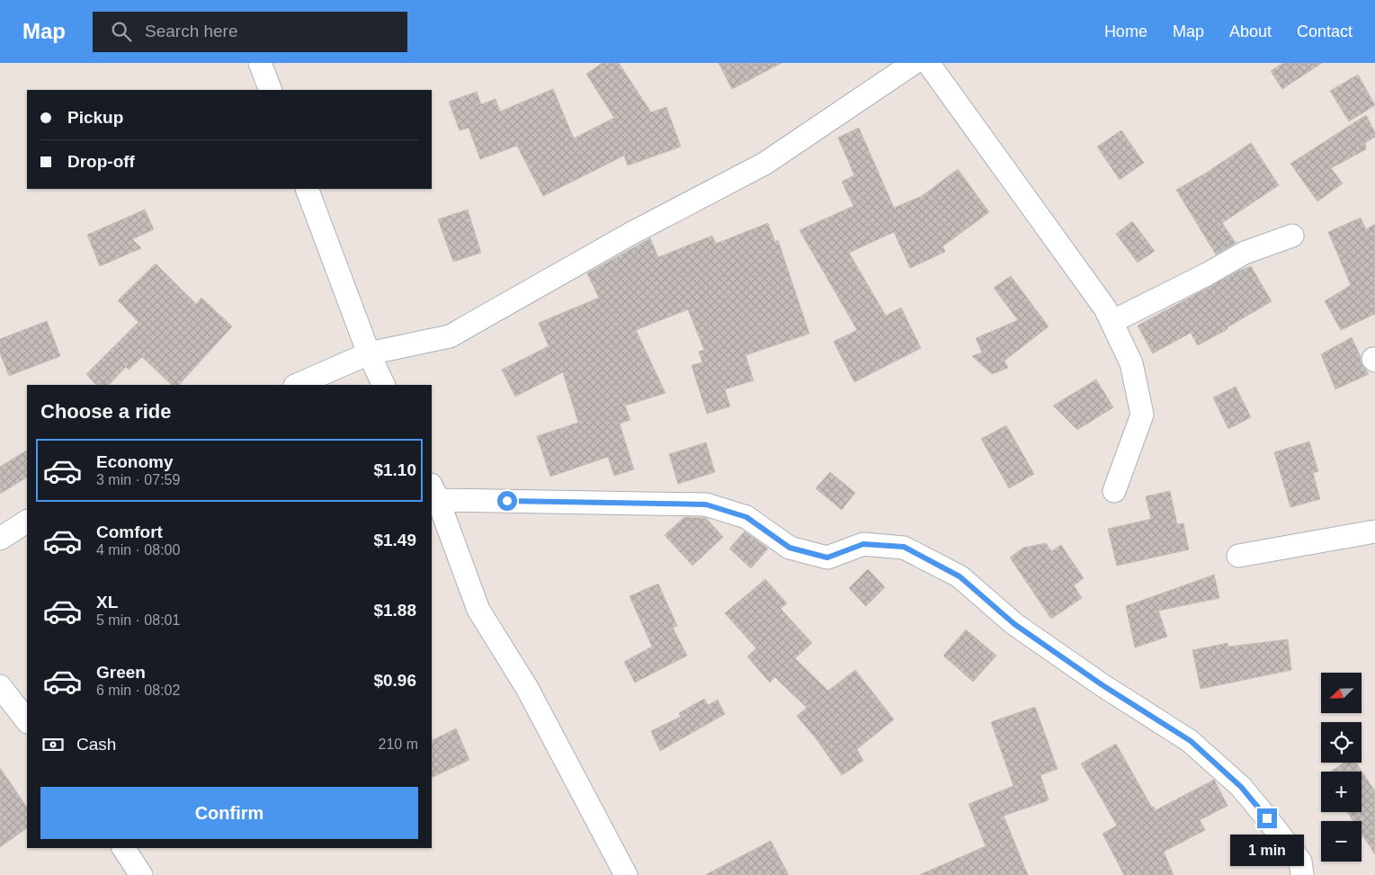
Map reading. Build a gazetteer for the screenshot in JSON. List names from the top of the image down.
{
  "north": "bottom left",
  "page": {
    "header": "Map",
    "search": "Search here",
    "nav": [
      "Home",
      "Map",
      "About",
      "Contact"
    ],
    "banner": ["Pickup", "Drop-off"],
    "heading": "Choose a ride",
    "list": [
      {
        "name": "Economy",
        "note": "3 min · 07:59",
        "value": "$1.10"
      },
      {
        "name": "Comfort",
        "note": "4 min · 08:00",
        "value": "$1.49"
      },
      {
        "name": "XL",
        "note": "5 min · 08:01",
        "value": "$1.88"
      },
      {
        "name": "Green",
        "note": "6 min · 08:02",
        "value": "$0.96"
      }
    ],
    "map_buttons": ["+", "−"],
    "pay": ["Cash", "210 m"],
    "buttons": "Confirm",
    "bubble": "1 min"
  }
}
